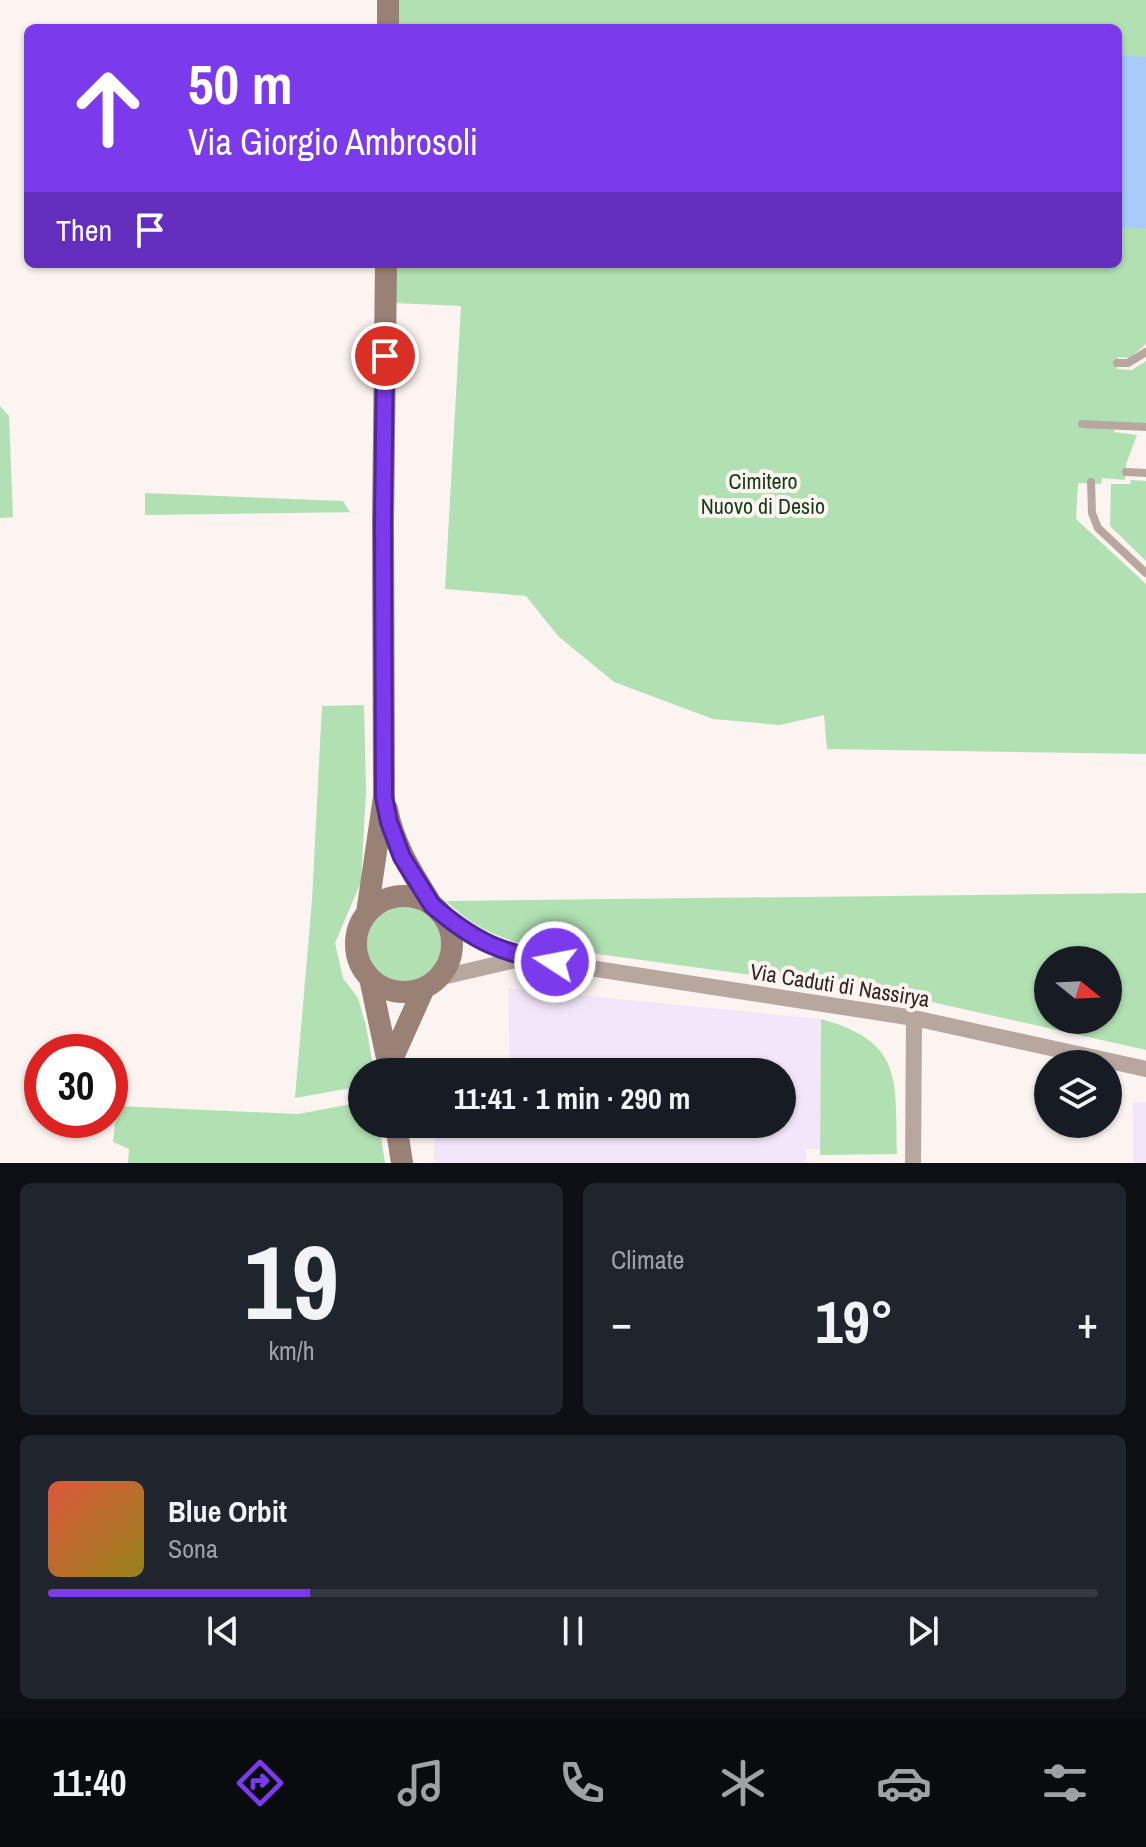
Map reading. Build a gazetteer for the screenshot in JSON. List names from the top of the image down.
{
  "streets": {
    "street": ["Via Caduti di Nassirya"]
  },
  "parks": ["Cimitero Nuovo di Desio"],
  "north": "right",
  "page": {
    "turn": ["50 m", "Via Giorgio Ambrosoli"],
    "then": "Then",
    "limit": "30",
    "trip": "11:41 · 1 min · 290 m",
    "tile": [
      ["19", "km/h"],
      "Climate"
    ],
    "heat": ["−", "19°", "+"],
    "song": ["Blue Orbit", "Sona"],
    "tabs": "11:40"
  }
}
